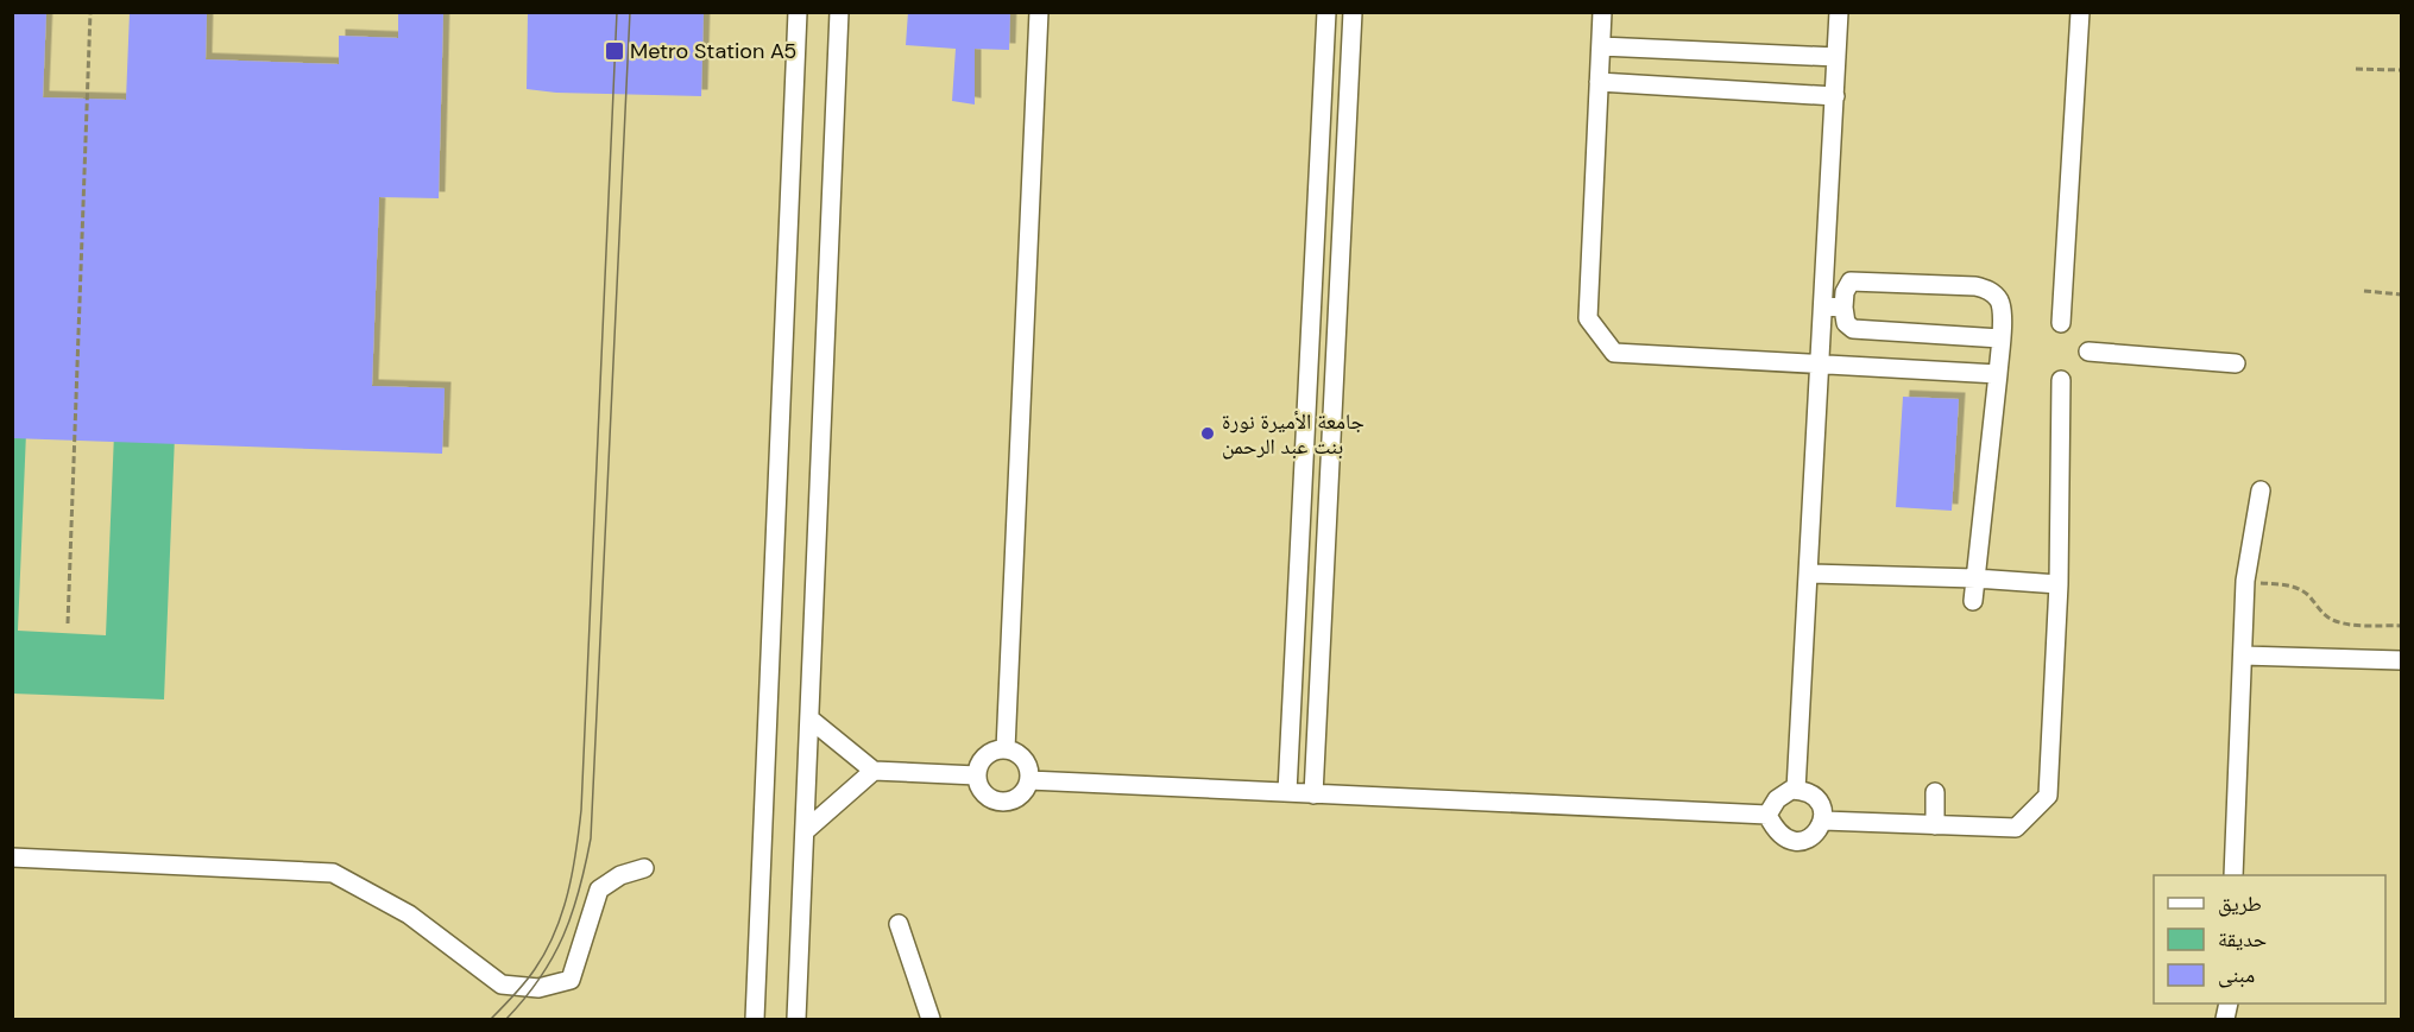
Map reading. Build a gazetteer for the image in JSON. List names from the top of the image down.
{
  "places": {
    "transit": ["Metro Station A5"],
    "other": ["جامعة الأميرة نورة بنت عبد الرحمن"]
  },
  "legend": ["طريق", "حديقة", "مبنى"]
}
